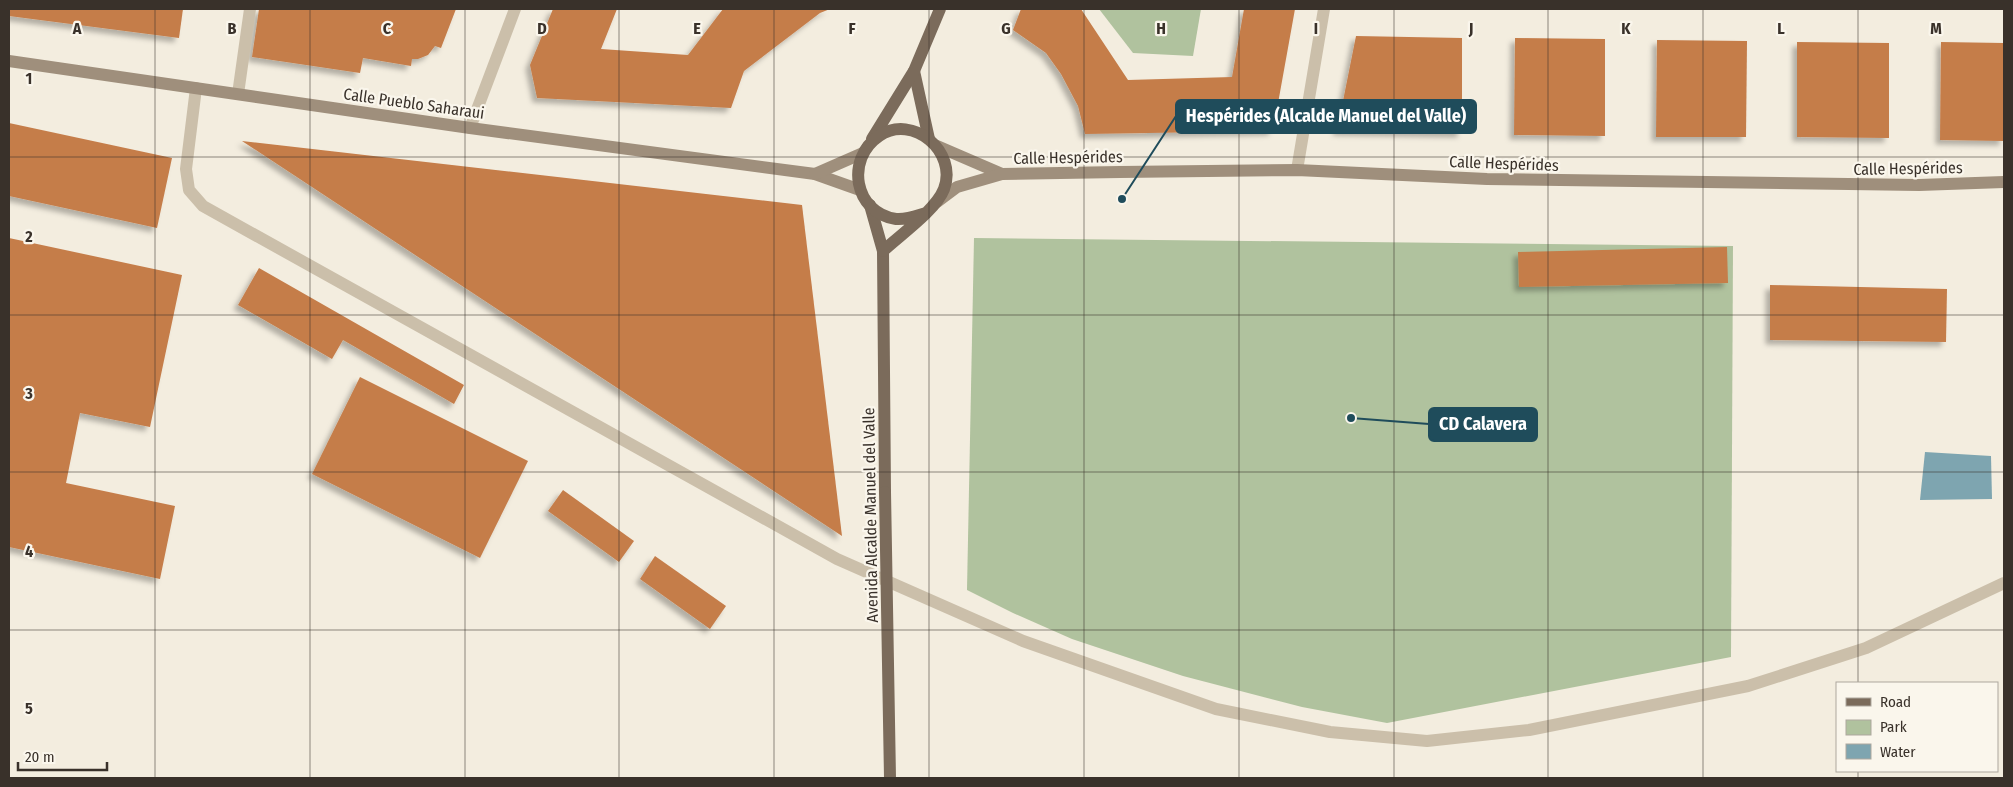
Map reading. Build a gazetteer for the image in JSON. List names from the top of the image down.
{
  "streets": {
    "main road": ["Avenida Alcalde Manuel del Valle"],
    "street": ["Calle Pueblo Saharaui", "Calle Hespérides"]
  },
  "crossings": [
    ["Calle Pueblo Saharaui", "Calle Hespérides"],
    ["Calle Pueblo Saharaui", "Avenida Alcalde Manuel del Valle"],
    ["Calle Hespérides", "Avenida Alcalde Manuel del Valle"]
  ],
  "places": ["Hespérides (Alcalde Manuel del Valle)", "CD Calavera"],
  "legend": ["Road", "Park", "Water"],
  "scale_bar": "20 m",
  "grid": {
    "columns": [
      "A",
      "B",
      "C",
      "D",
      "E",
      "F",
      "G",
      "H",
      "I",
      "J",
      "K",
      "L",
      "M"
    ],
    "rows": [
      "1",
      "2",
      "3",
      "4",
      "5"
    ]
  }
}
